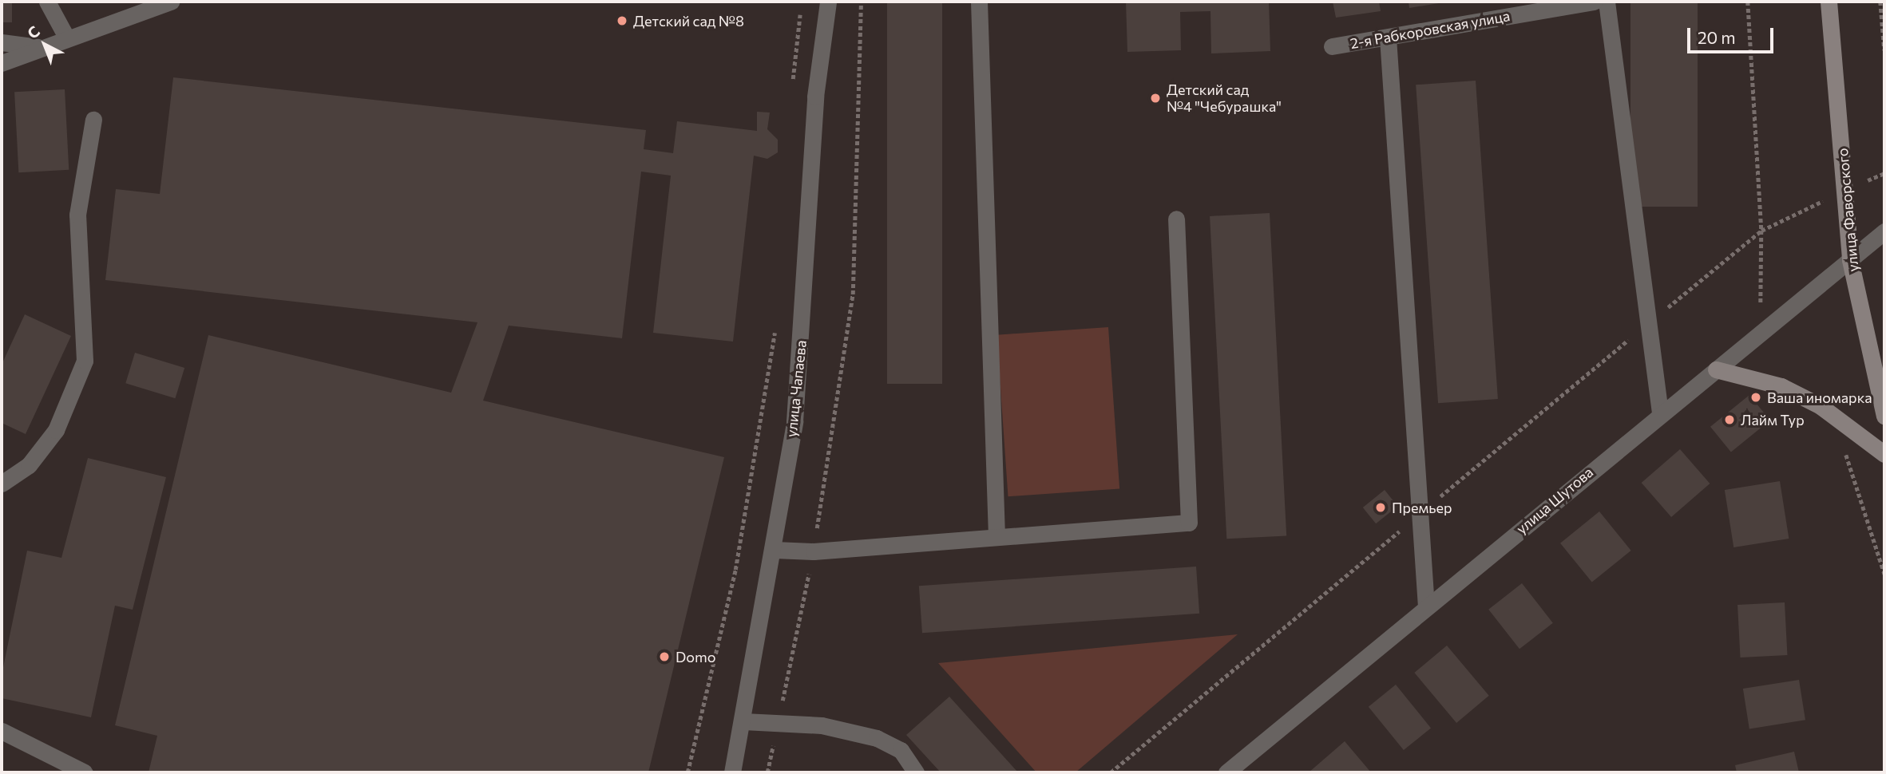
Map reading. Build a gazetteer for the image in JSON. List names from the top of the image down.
{
  "streets": {
    "street": [
      "2-я Рабкоровская улица",
      "улица Фаворского",
      "улица Чапаева",
      "улица Шутова"
    ]
  },
  "crossings": [
    ["улица Фаворского", "улица Шутова"]
  ],
  "places": [
    "Детский сад №8",
    "Детский сад №4 \"Чебурашка\"",
    "Ваша иномарка",
    "Лайм Тур",
    "Премьер",
    "Domo"
  ],
  "scale_bar": "20 m",
  "north": "top left"
}
